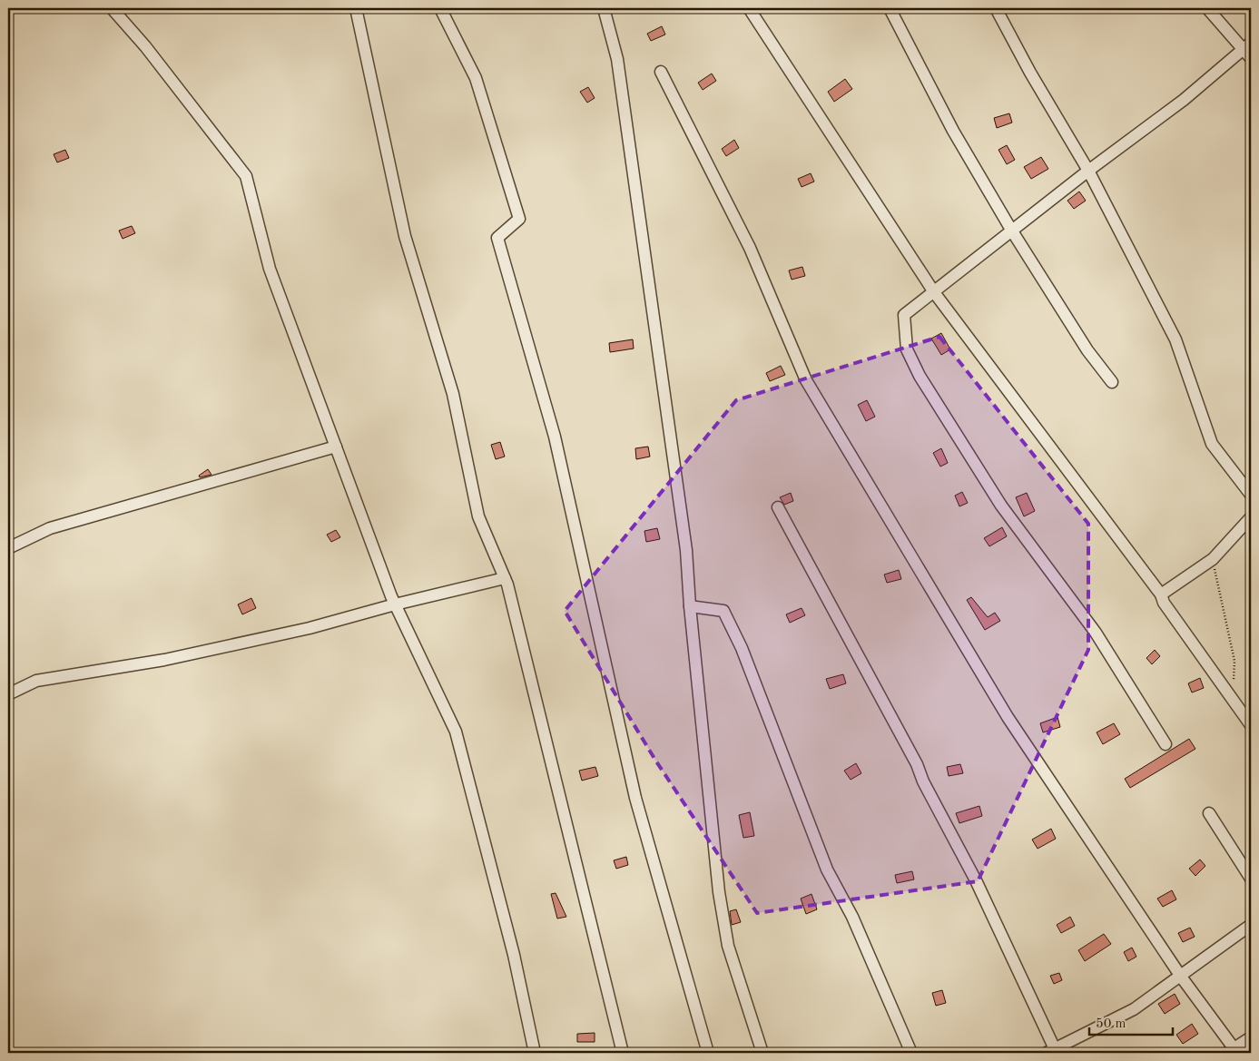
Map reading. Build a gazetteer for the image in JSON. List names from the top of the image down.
{
  "scale_bar": "50 m"
}
